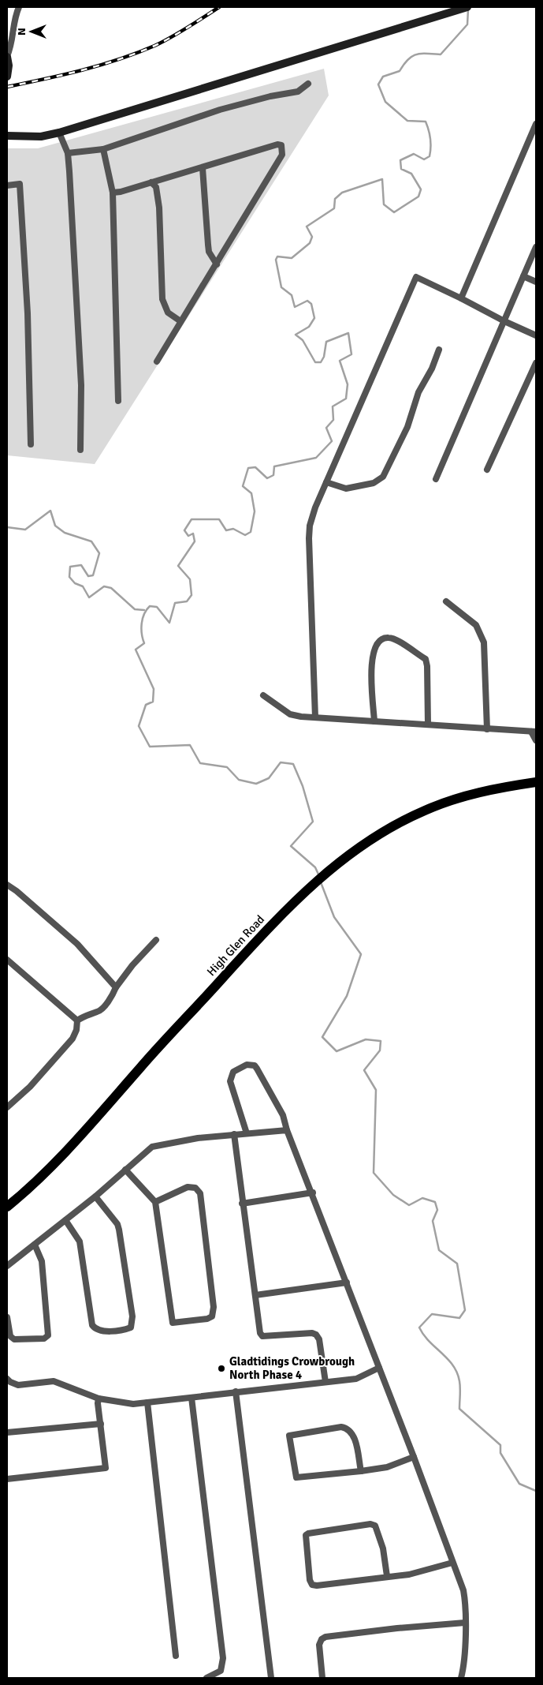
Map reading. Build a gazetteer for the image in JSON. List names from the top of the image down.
{
  "streets": {
    "main road": ["High Glen Road"]
  },
  "places": ["Gladtidings Crowbrough North Phase 4"],
  "north": "left"
}
